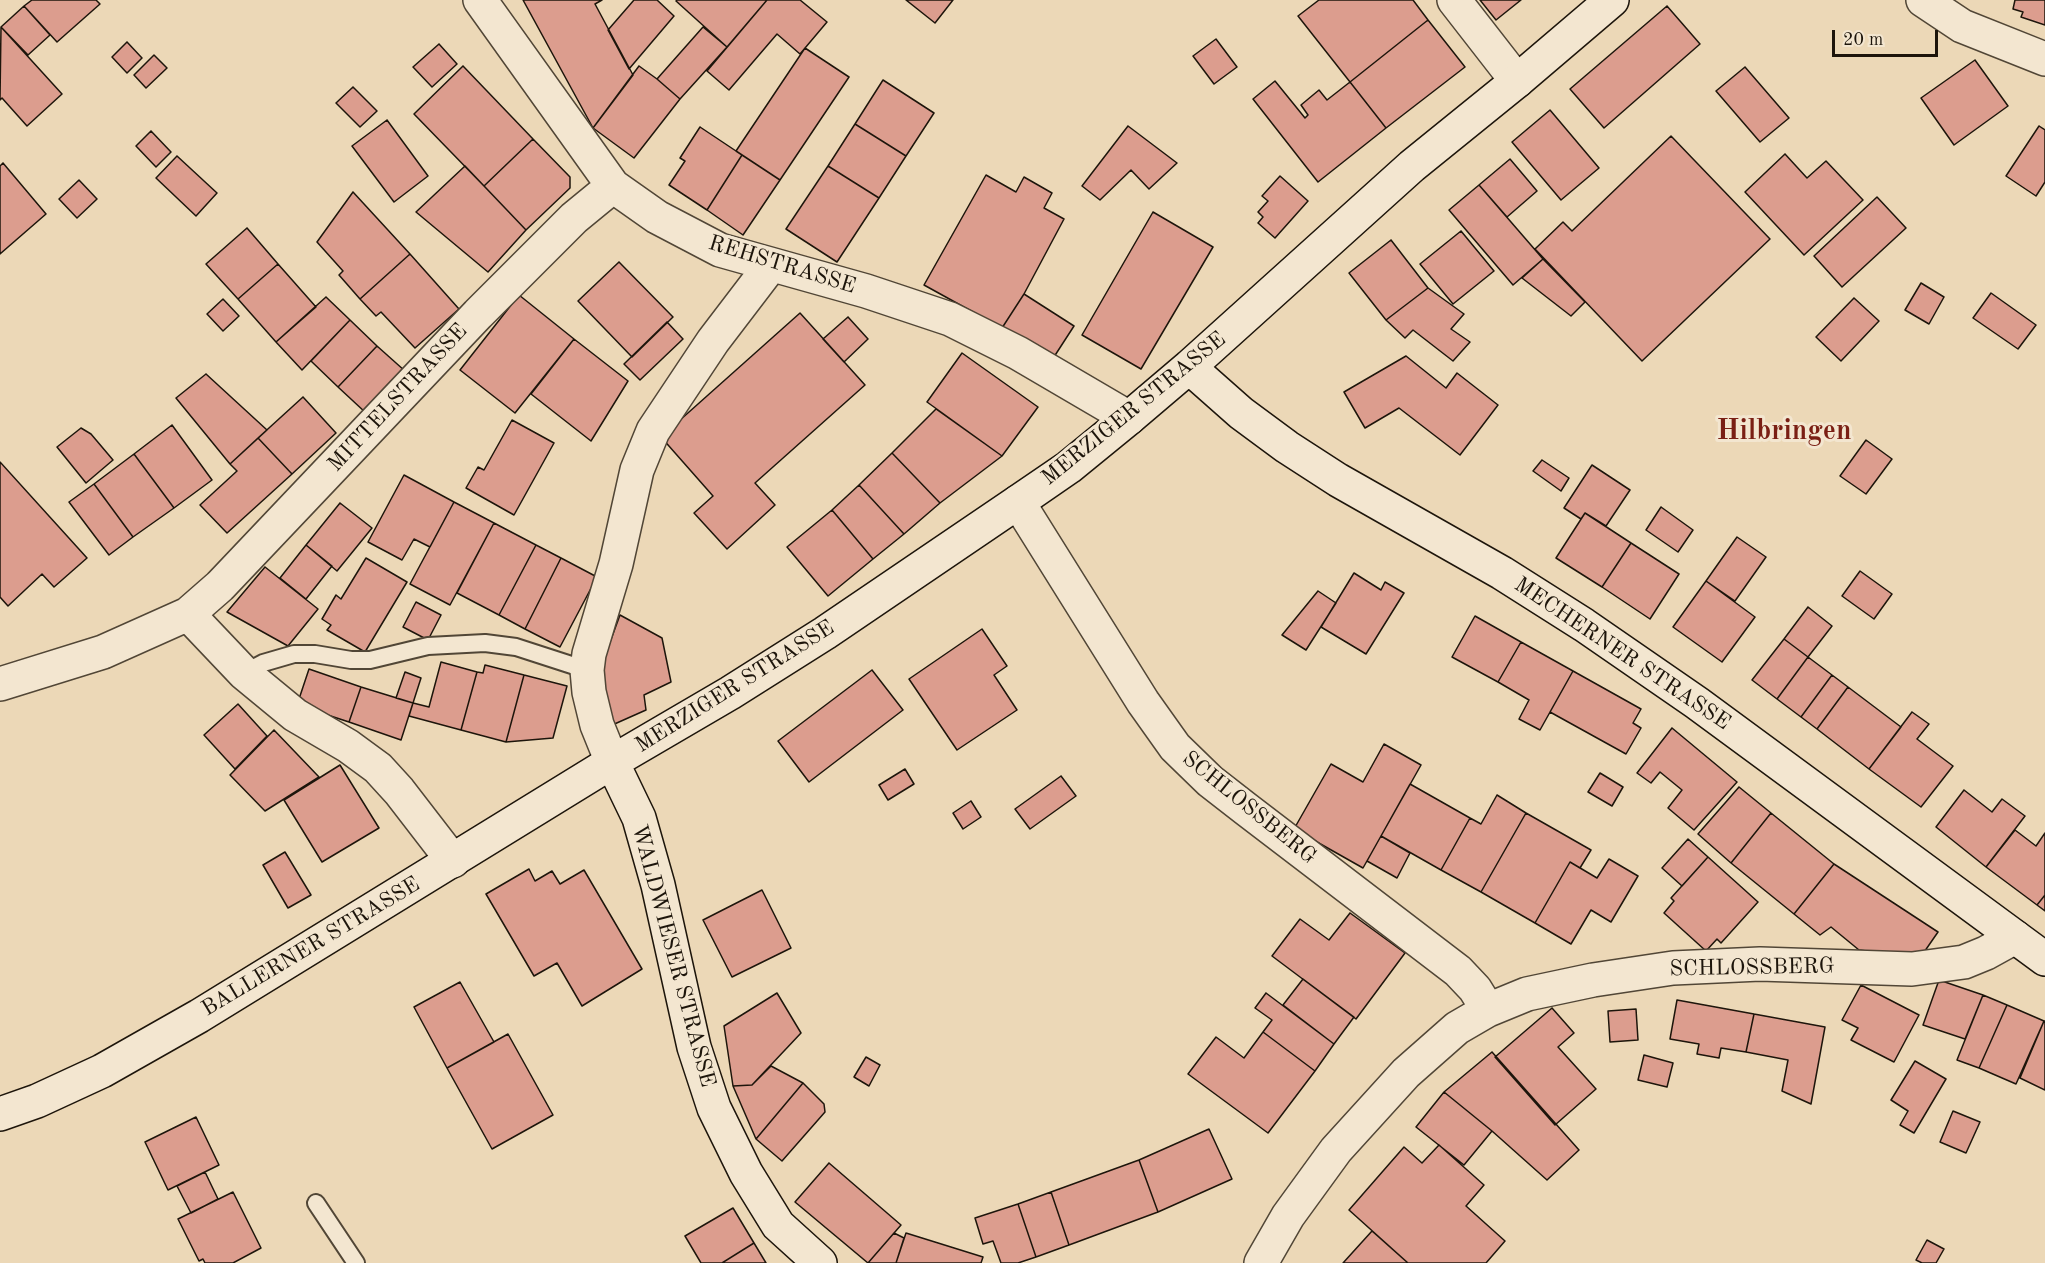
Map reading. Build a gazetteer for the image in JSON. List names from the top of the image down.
{
  "streets": {
    "street": [
      "REHSTRASSE",
      "MITTELSTRASSE",
      "MERZIGER STRASSE",
      "MECHERNER STRASSE",
      "SCHLOSSBERG",
      "BALLERNER STRASSE",
      "WALDWIESER STRASSE"
    ]
  },
  "crossings": [
    ["REHSTRASSE", "MITTELSTRASSE"],
    ["REHSTRASSE", "MERZIGER STRASSE"],
    ["MERZIGER STRASSE", "MECHERNER STRASSE"],
    ["MERZIGER STRASSE", "SCHLOSSBERG"],
    ["MERZIGER STRASSE", "BALLERNER STRASSE"],
    ["MERZIGER STRASSE", "WALDWIESER STRASSE"],
    ["MECHERNER STRASSE", "SCHLOSSBERG"],
    ["BALLERNER STRASSE", "WALDWIESER STRASSE"]
  ],
  "districts": ["Hilbringen"],
  "scale_bar": "20 m"
}
